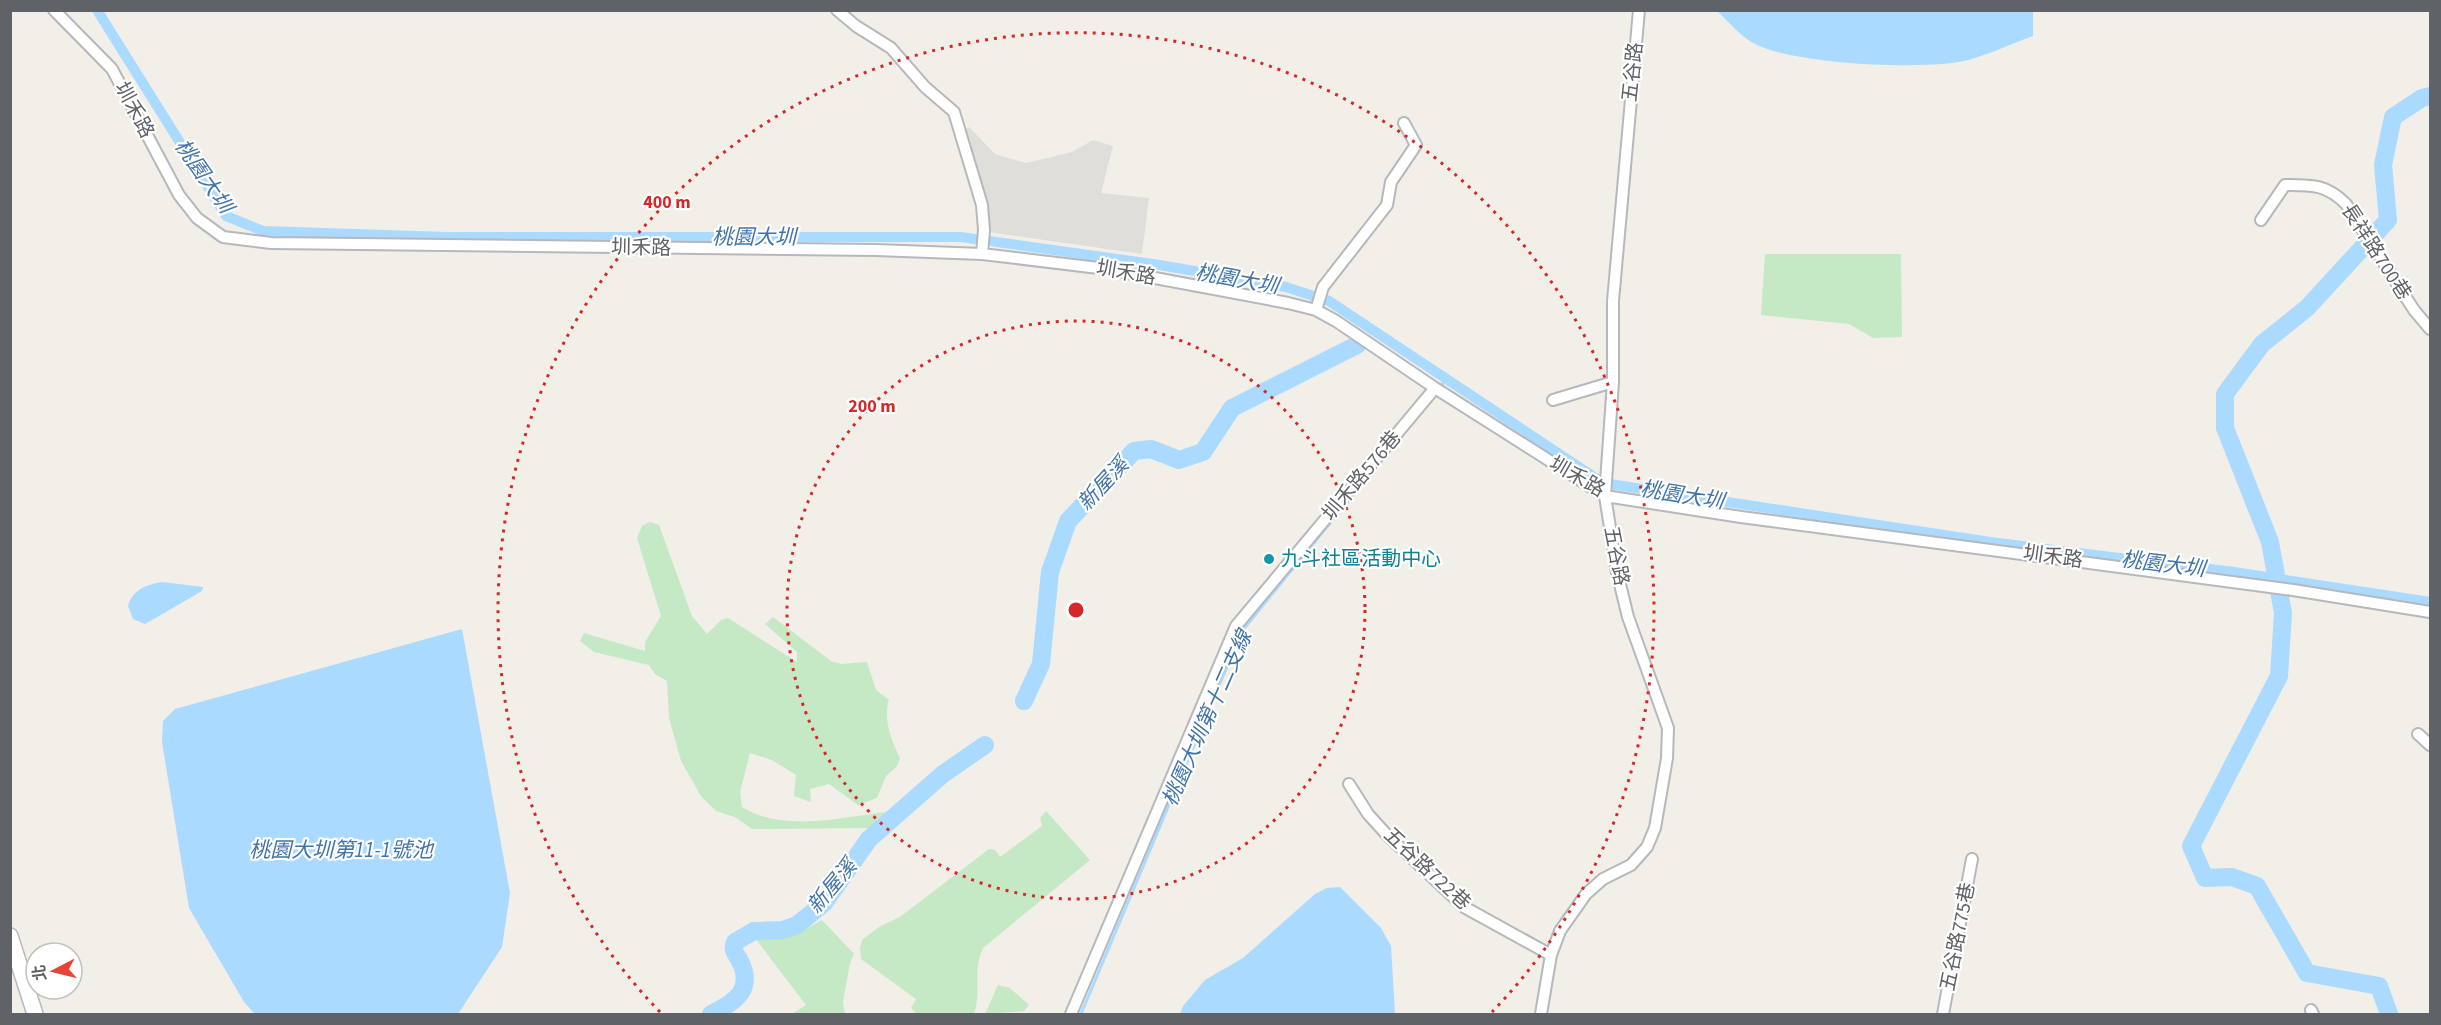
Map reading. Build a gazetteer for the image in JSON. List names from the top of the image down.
{
  "streets": {
    "street": [
      "五谷路",
      "圳禾路",
      "長祥路700巷",
      "圳禾路576巷",
      "五谷路722巷",
      "五谷路775巷"
    ]
  },
  "crossings": [
    ["五谷路", "圳禾路"],
    ["五谷路", "五谷路722巷"],
    ["圳禾路", "圳禾路576巷"]
  ],
  "water": [
    "桃園大圳",
    "新屋溪",
    "桃園大圳第十二支線",
    "桃園大圳第11-1號池"
  ],
  "places": ["九斗社區活動中心"],
  "north": "left",
  "rings": ["400 m", "200 m"]
}
